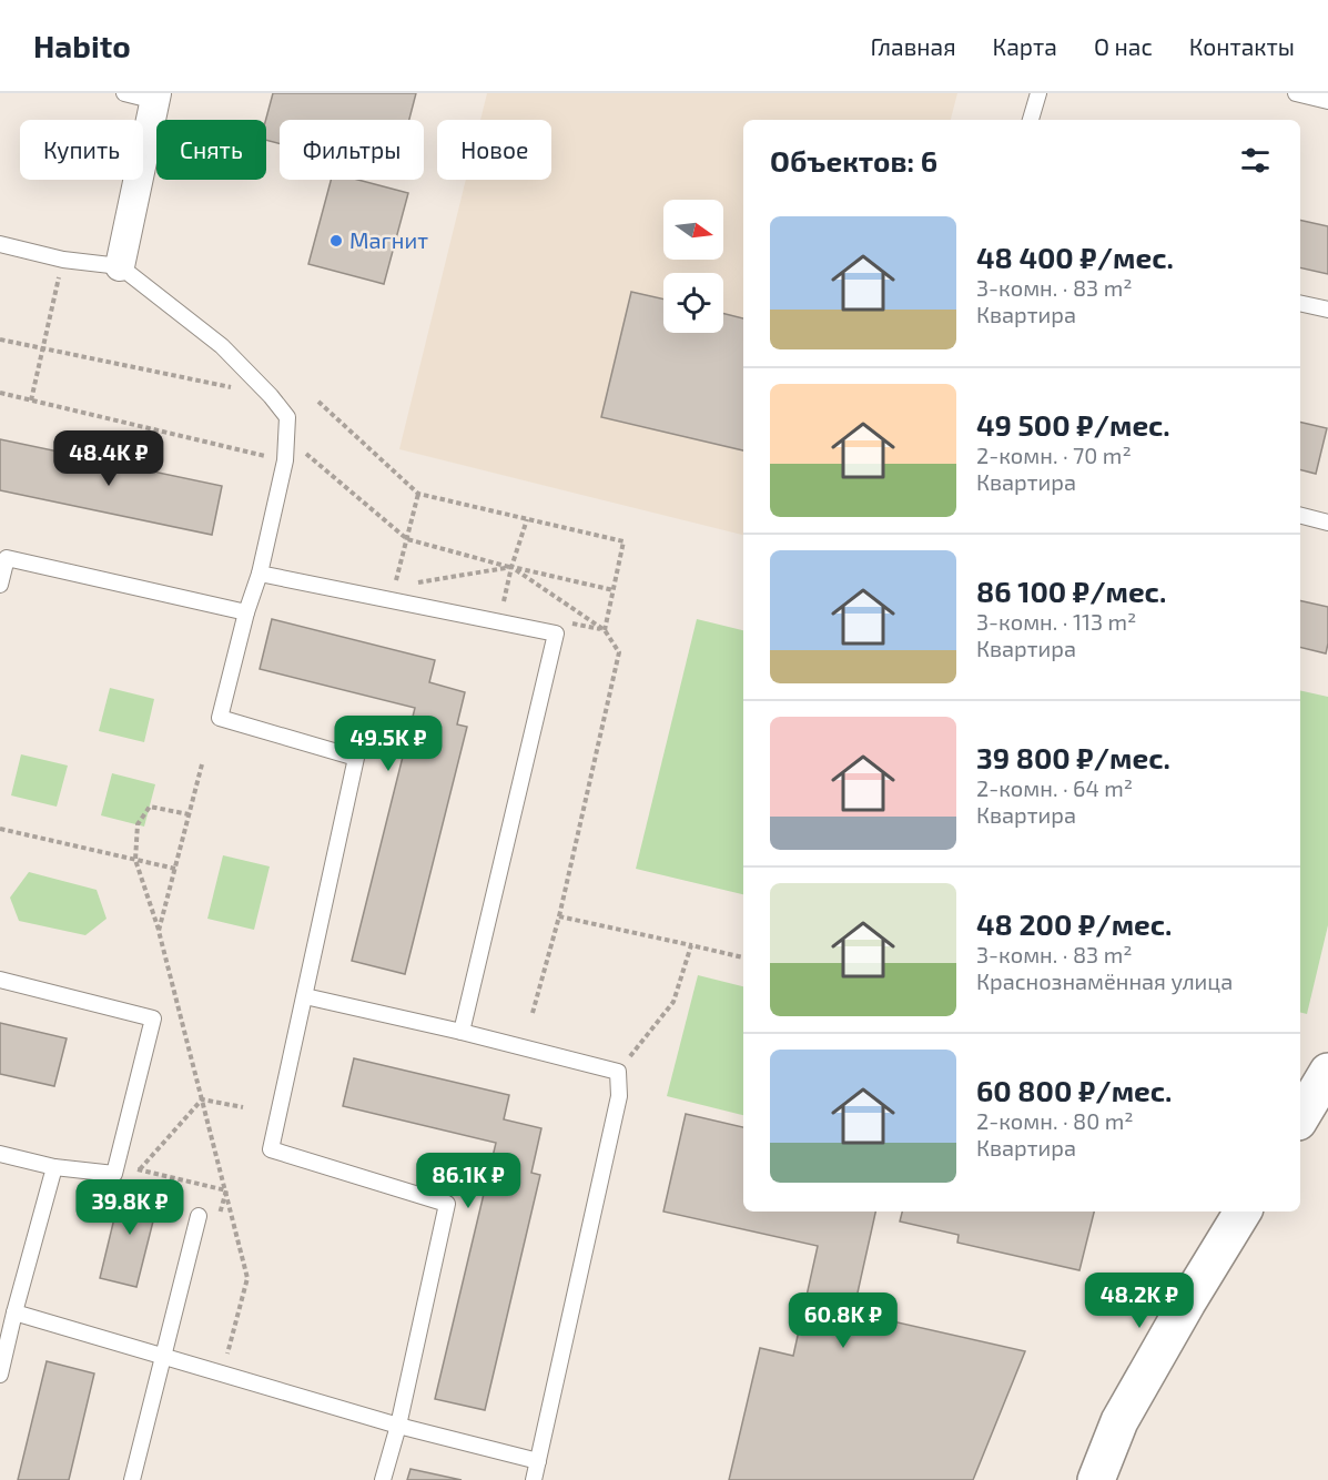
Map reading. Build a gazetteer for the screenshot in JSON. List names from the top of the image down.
{
  "places": ["Магнит"],
  "north": "right",
  "page": {
    "header": "Habito",
    "nav": [
      "Главная",
      "Карта",
      "О нас",
      "Контакты"
    ],
    "chip": [
      "Купить",
      "Снять",
      "Фильтры",
      "Новое"
    ],
    "heading": "Объектов: 6",
    "list": [
      {
        "name": "48 400 ₽/мес.",
        "note": "3-комн. · 83 m² · Квартира"
      },
      {
        "name": "49 500 ₽/мес.",
        "note": "2-комн. · 70 m² · Квартира"
      },
      {
        "name": "86 100 ₽/мес.",
        "note": "3-комн. · 113 m² · Квартира"
      },
      {
        "name": "39 800 ₽/мес.",
        "note": "2-комн. · 64 m² · Квартира"
      },
      {
        "name": "48 200 ₽/мес.",
        "note": "3-комн. · 83 m² · Краснознамённая улица"
      },
      {
        "name": "60 800 ₽/мес.",
        "note": "2-комн. · 80 m² · Квартира"
      }
    ],
    "price": [
      "48.4K ₽",
      "49.5K ₽",
      "86.1K ₽",
      "39.8K ₽",
      "48.2K ₽",
      "60.8K ₽"
    ]
  }
}
